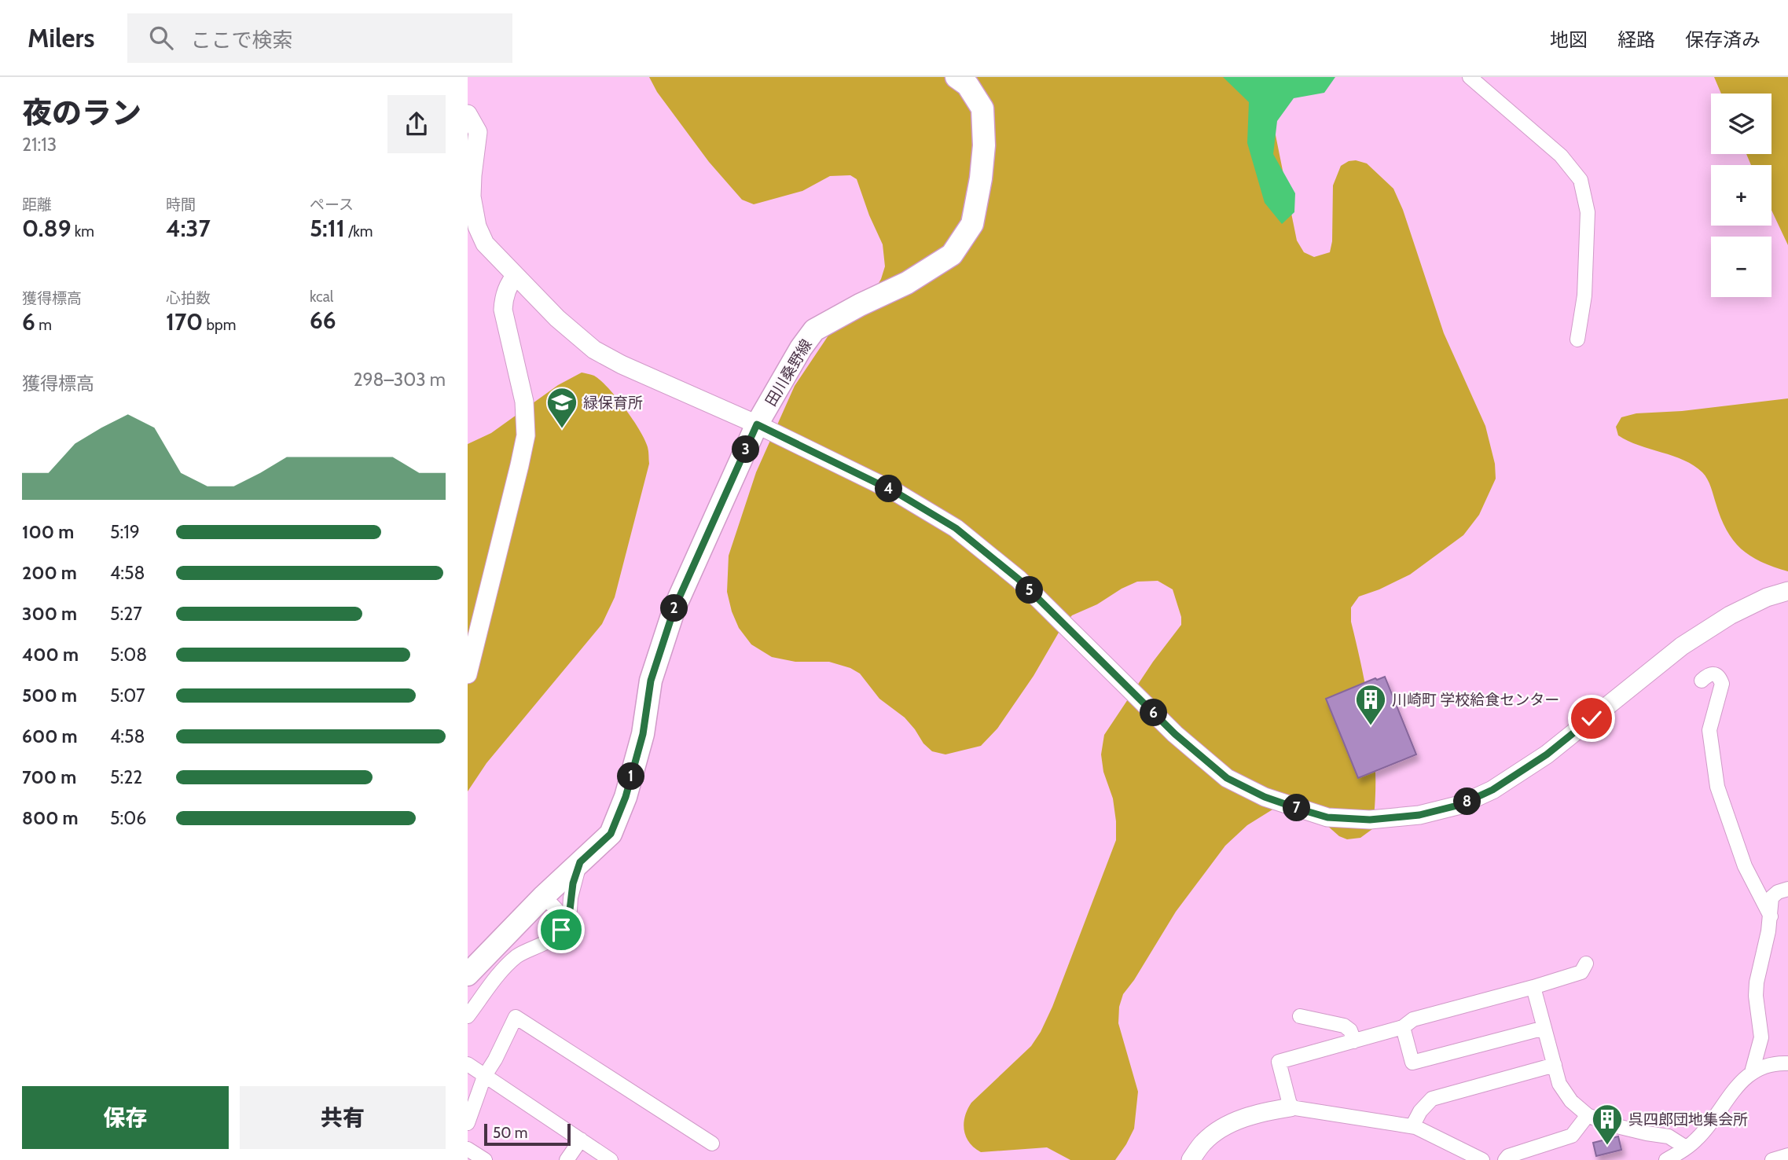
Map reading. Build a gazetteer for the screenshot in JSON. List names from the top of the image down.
{
  "streets": {
    "main road": ["田川桑野線"]
  },
  "places": {
    "school or university": ["緑保育所"],
    "building": ["川崎町 学校給食センター", "呉四郎団地集会所"]
  },
  "scale_bar": "50 m",
  "page": {
    "header": "Milers",
    "search": "ここで検索",
    "nav": ["地図", "経路", "保存済み"],
    "heading": ["夜のラン", "21:13"],
    "map_buttons": ["+", "−"],
    "stats": [
      ["距離", "0.89 km"],
      ["時間", "4:37"],
      ["ペース", "5:11 /km"],
      ["獲得標高", "6 m"],
      ["心拍数", "170 bpm"],
      ["kcal", "66"]
    ],
    "chart": ["獲得標高", "298–303 m"],
    "pins": [
      "3",
      "4",
      "5",
      "2",
      "6",
      "1",
      "8",
      "7"
    ],
    "list": [
      {
        "name": "100 m",
        "note": "5:19"
      },
      {
        "name": "200 m",
        "note": "4:58"
      },
      {
        "name": "300 m",
        "note": "5:27"
      },
      {
        "name": "400 m",
        "note": "5:08"
      },
      {
        "name": "500 m",
        "note": "5:07"
      },
      {
        "name": "600 m",
        "note": "4:58"
      },
      {
        "name": "700 m",
        "note": "5:22"
      },
      {
        "name": "800 m",
        "note": "5:06"
      }
    ],
    "buttons": ["保存", "共有"],
    "scale": "50 m"
  }
}
